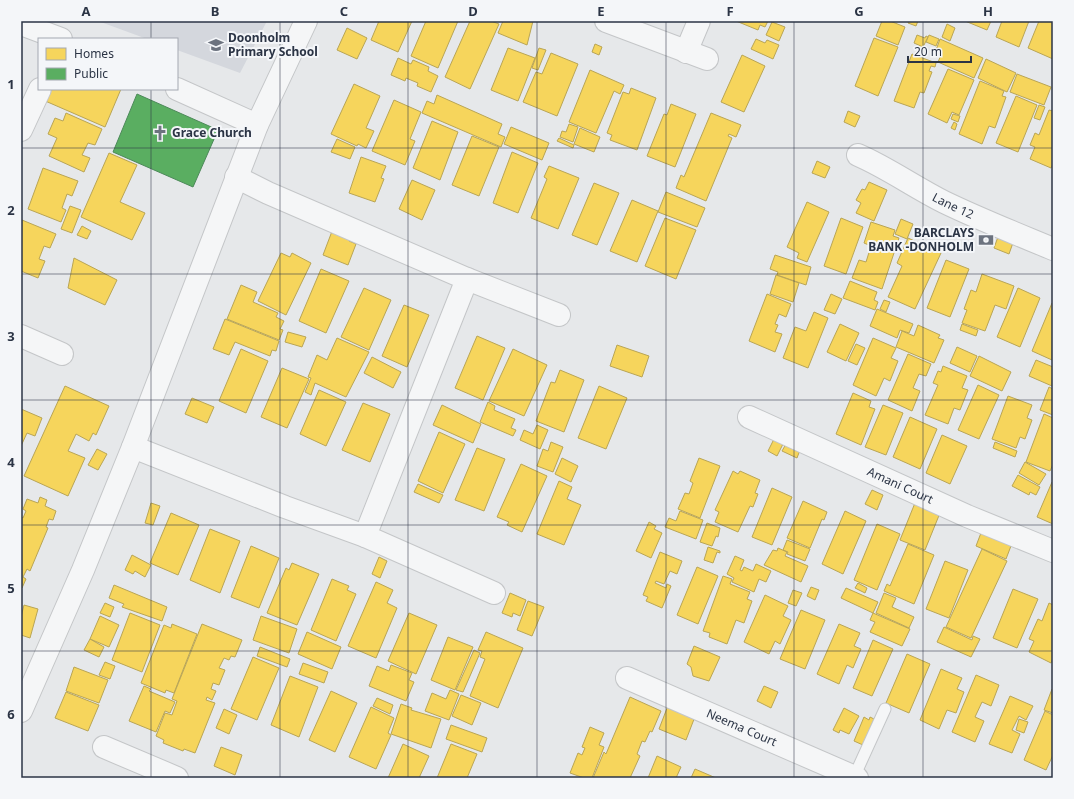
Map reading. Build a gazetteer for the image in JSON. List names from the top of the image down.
{
  "streets": {
    "street": ["Lane 12", "Amani Court", "Neema Court"]
  },
  "places": {
    "school or university": ["Doonholm Primary School"],
    "church": ["Grace Church"],
    "bank": ["BARCLAYS BANK -DONHOLM"]
  },
  "legend": ["Homes", "Public"],
  "scale_bar": "20 m",
  "grid": {
    "columns": [
      "A",
      "B",
      "C",
      "D",
      "E",
      "F",
      "G",
      "H"
    ],
    "rows": [
      "1",
      "2",
      "3",
      "4",
      "5",
      "6"
    ]
  }
}
